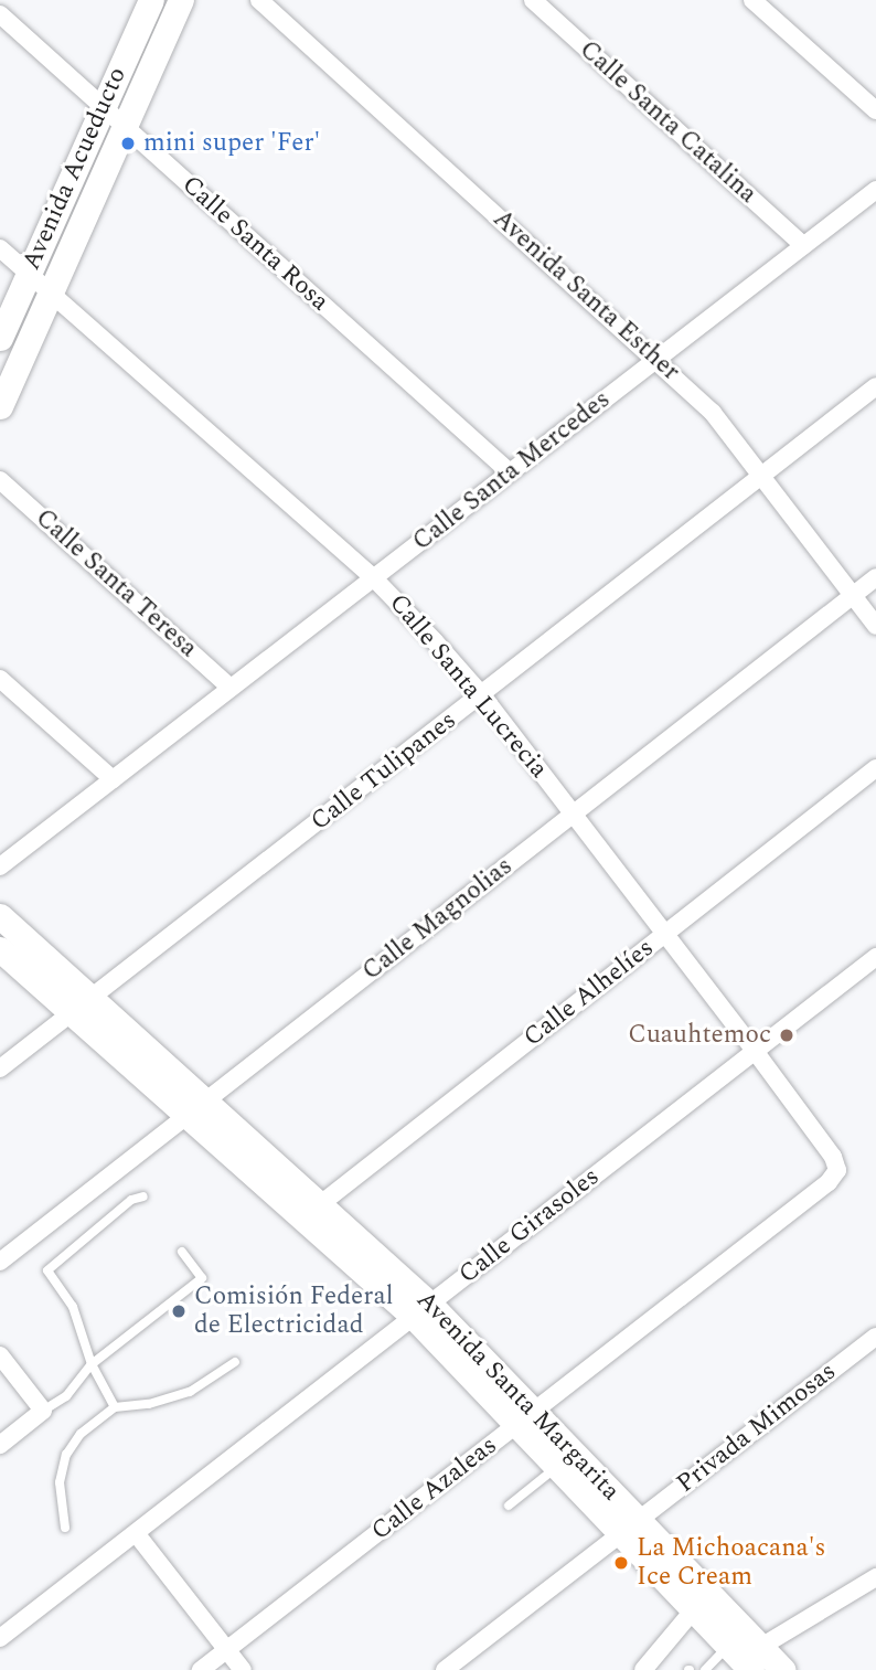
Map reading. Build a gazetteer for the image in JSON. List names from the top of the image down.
{
  "streets": {
    "main road": ["Avenida Acueducto", "Avenida Santa Margarita"],
    "street": [
      "Calle Santa Catalina",
      "Calle Santa Rosa",
      "Avenida Santa Esther",
      "Calle Santa Mercedes",
      "Calle Santa Teresa",
      "Calle Santa Lucrecia",
      "Calle Tulipanes",
      "Calle Magnolias",
      "Calle Alhelíes",
      "Calle Girasoles",
      "Privada Mimosas",
      "Calle Azaleas"
    ]
  },
  "crossings": [
    ["Calle Santa Catalina", "Calle Santa Mercedes"],
    ["Avenida Acueducto", "Calle Santa Rosa"],
    ["Avenida Acueducto", "Calle Santa Lucrecia"],
    ["Calle Santa Rosa", "Calle Santa Mercedes"],
    ["Avenida Santa Esther", "Calle Santa Mercedes"],
    ["Avenida Santa Esther", "Calle Tulipanes"],
    ["Avenida Santa Esther", "Calle Magnolias"],
    ["Calle Santa Mercedes", "Calle Santa Teresa"],
    ["Calle Santa Mercedes", "Calle Santa Lucrecia"],
    ["Calle Santa Lucrecia", "Calle Tulipanes"],
    ["Calle Santa Lucrecia", "Calle Magnolias"],
    ["Calle Santa Lucrecia", "Calle Alhelíes"],
    ["Calle Santa Lucrecia", "Calle Girasoles"],
    ["Calle Santa Lucrecia", "Calle Azaleas"],
    ["Calle Tulipanes", "Avenida Santa Margarita"],
    ["Calle Magnolias", "Avenida Santa Margarita"],
    ["Calle Alhelíes", "Avenida Santa Margarita"],
    ["Calle Girasoles", "Avenida Santa Margarita"],
    ["Avenida Santa Margarita", "Privada Mimosas"],
    ["Avenida Santa Margarita", "Calle Azaleas"]
  ],
  "places": [
    "mini super 'Fer'",
    "Cuauhtemoc",
    "Comisión Federal de Electricidad",
    "La Michoacana's Ice Cream"
  ]
}
